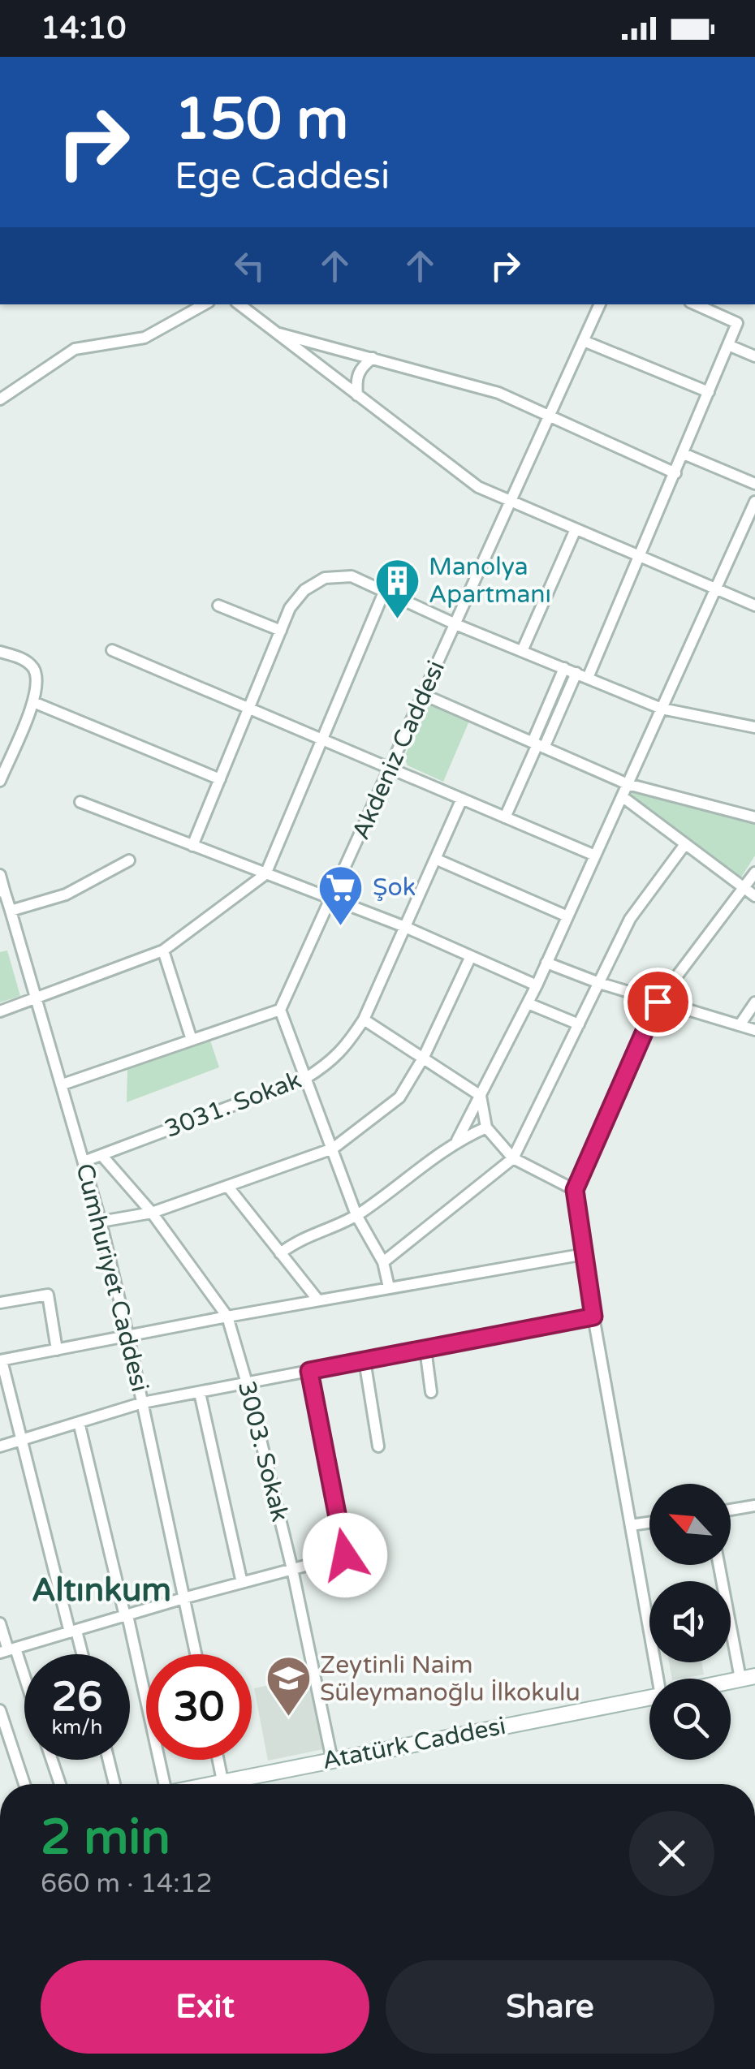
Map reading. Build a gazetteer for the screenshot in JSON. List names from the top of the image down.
{
  "streets": {
    "main road": ["Atatürk Caddesi"],
    "street": [
      "Akdeniz Caddesi",
      "3031. Sokak",
      "Cumhuriyet Caddesi",
      "3003. Sokak"
    ]
  },
  "crossings": [
    ["3031. Sokak", "Cumhuriyet Caddesi"],
    ["3031. Sokak", "3003. Sokak"],
    ["3003. Sokak", "Atatürk Caddesi"]
  ],
  "districts": ["Altınkum"],
  "places": {
    "building": ["Manolya Apartmanı"],
    "supermarket": ["Şok"],
    "school or university": ["Zeytinli Naim Süleymanoğlu İlkokulu"]
  },
  "north": "top left",
  "page": {
    "status": "14:10",
    "turn": ["150 m", "Ege Caddesi"],
    "speed": "26 km/h",
    "limit": "30",
    "heading": ["2 min", "660 m · 14:12"],
    "buttons": ["Exit", "Share"]
  }
}
